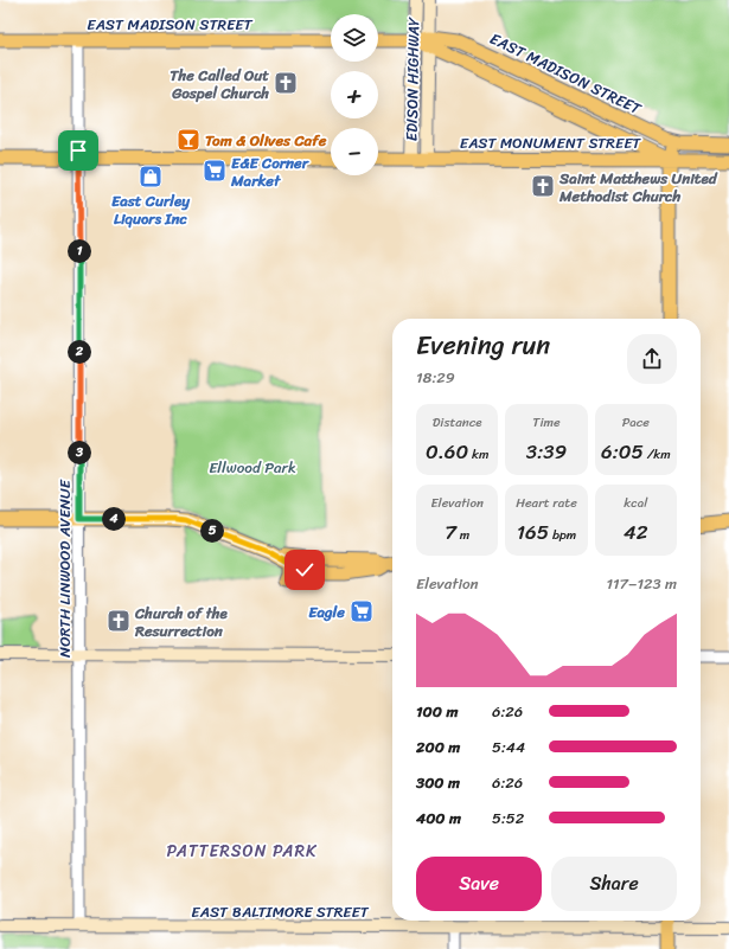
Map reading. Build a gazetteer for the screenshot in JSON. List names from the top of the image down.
{
  "streets": {
    "main road": [
      "EAST MADISON STREET",
      "EDISON HIGHWAY",
      "EAST MONUMENT STREET",
      "EAST BALTIMORE STREET"
    ],
    "street": ["NORTH LINWOOD AVENUE"]
  },
  "crossings": [
    ["EAST MADISON STREET", "EDISON HIGHWAY"],
    ["EAST MADISON STREET", "NORTH LINWOOD AVENUE"],
    ["EDISON HIGHWAY", "EAST MONUMENT STREET"],
    ["NORTH LINWOOD AVENUE", "EAST BALTIMORE STREET"]
  ],
  "districts": ["PATTERSON PARK"],
  "parks": ["Ellwood Park"],
  "places": {
    "church": ["The Called Out Gospel Church", "Saint Matthews United Methodist Church", "Church of the Resurrection"],
    "bar": ["Tom & Olives Cafe"],
    "supermarket": ["E&E Corner Market", "Eagle"],
    "shop": ["East Curley Liquors Inc"]
  },
  "page": {
    "map_buttons": ["+", "−"],
    "pins": [
      "1",
      "2",
      "3",
      "4",
      "5"
    ],
    "heading": ["Evening run", "18:29"],
    "stats": [
      ["Distance", "0.60 km"],
      ["Time", "3:39"],
      ["Pace", "6:05 /km"],
      ["Elevation", "7 m"],
      ["Heart rate", "165 bpm"],
      ["kcal", "42"]
    ],
    "chart": ["Elevation", "117–123 m"],
    "list": [
      {
        "name": "100 m",
        "note": "6:26"
      },
      {
        "name": "200 m",
        "note": "5:44"
      },
      {
        "name": "300 m",
        "note": "6:26"
      },
      {
        "name": "400 m",
        "note": "5:52"
      }
    ],
    "buttons": ["Save", "Share"]
  }
}
